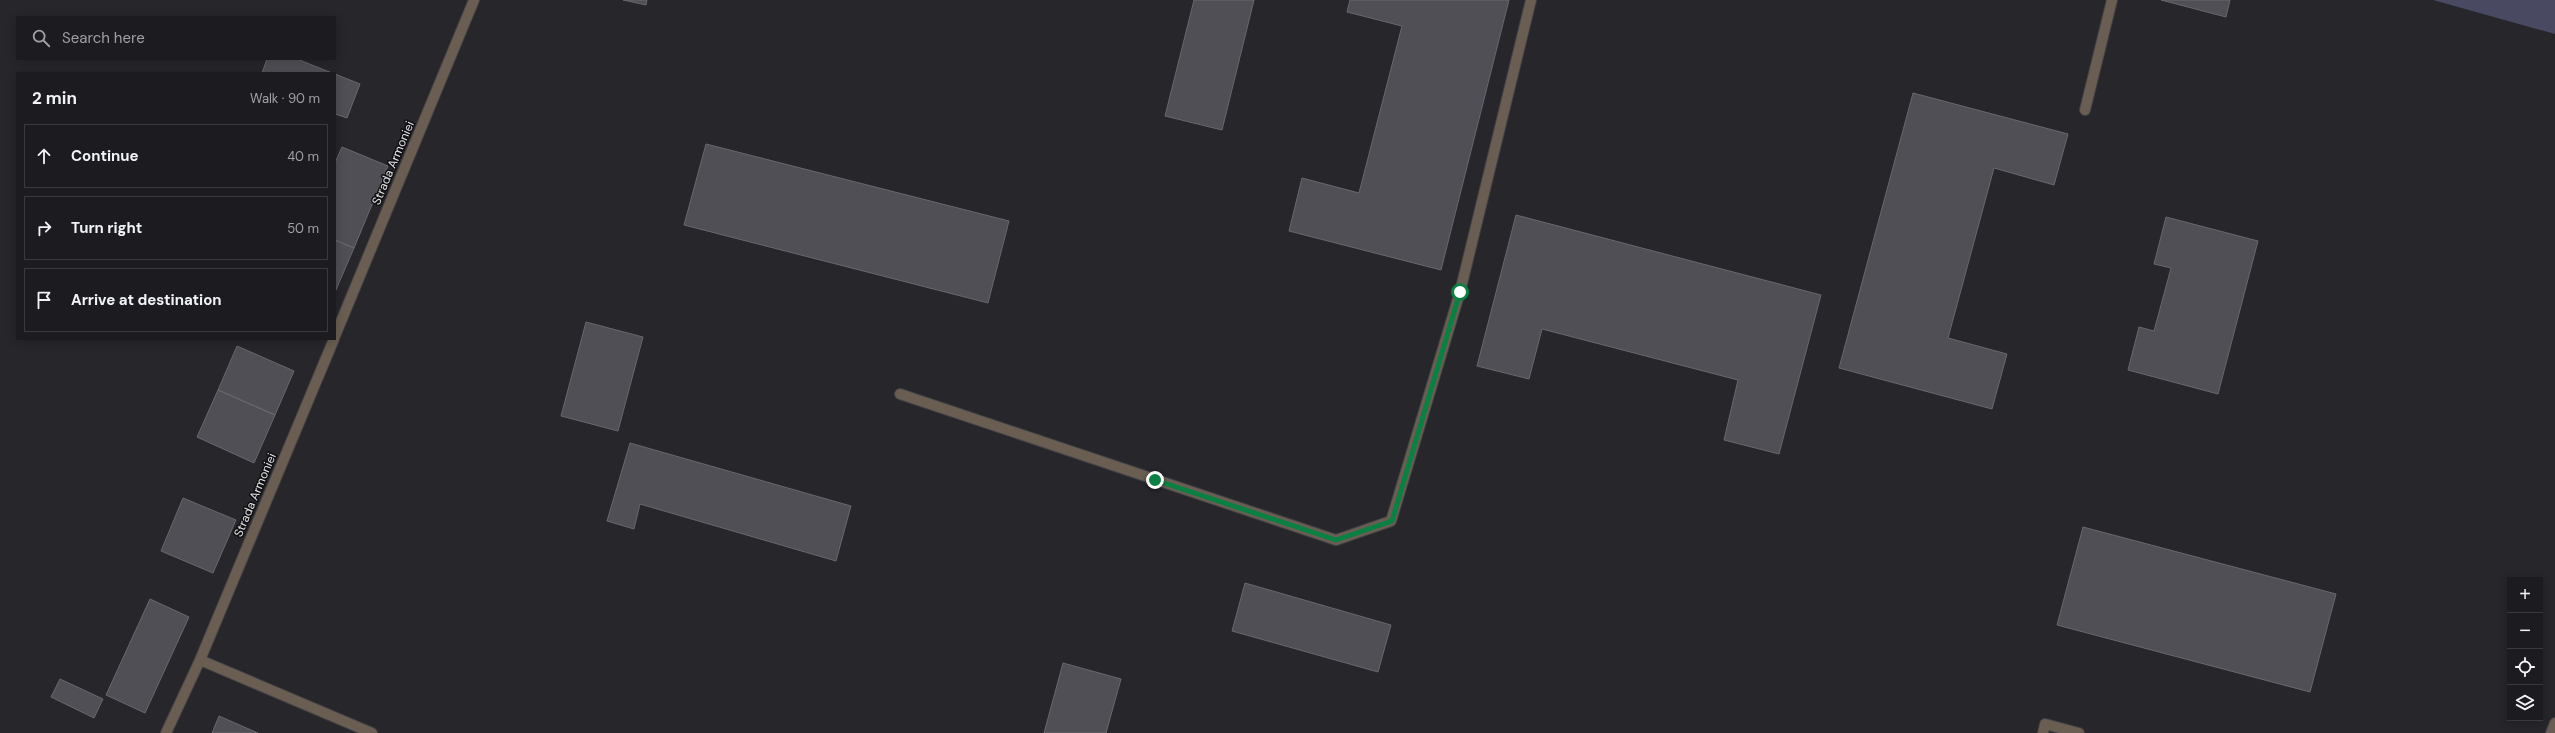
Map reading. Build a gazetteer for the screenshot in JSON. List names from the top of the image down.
{
  "streets": {
    "street": ["Strada Armoniei"]
  },
  "page": {
    "search": "Search here",
    "heading": ["2 min", "Walk · 90 m"],
    "list": [
      ["Continue", "40 m"],
      ["Turn right", "50 m"],
      "Arrive at destination"
    ],
    "map_buttons": ["+", "−"]
  }
}
